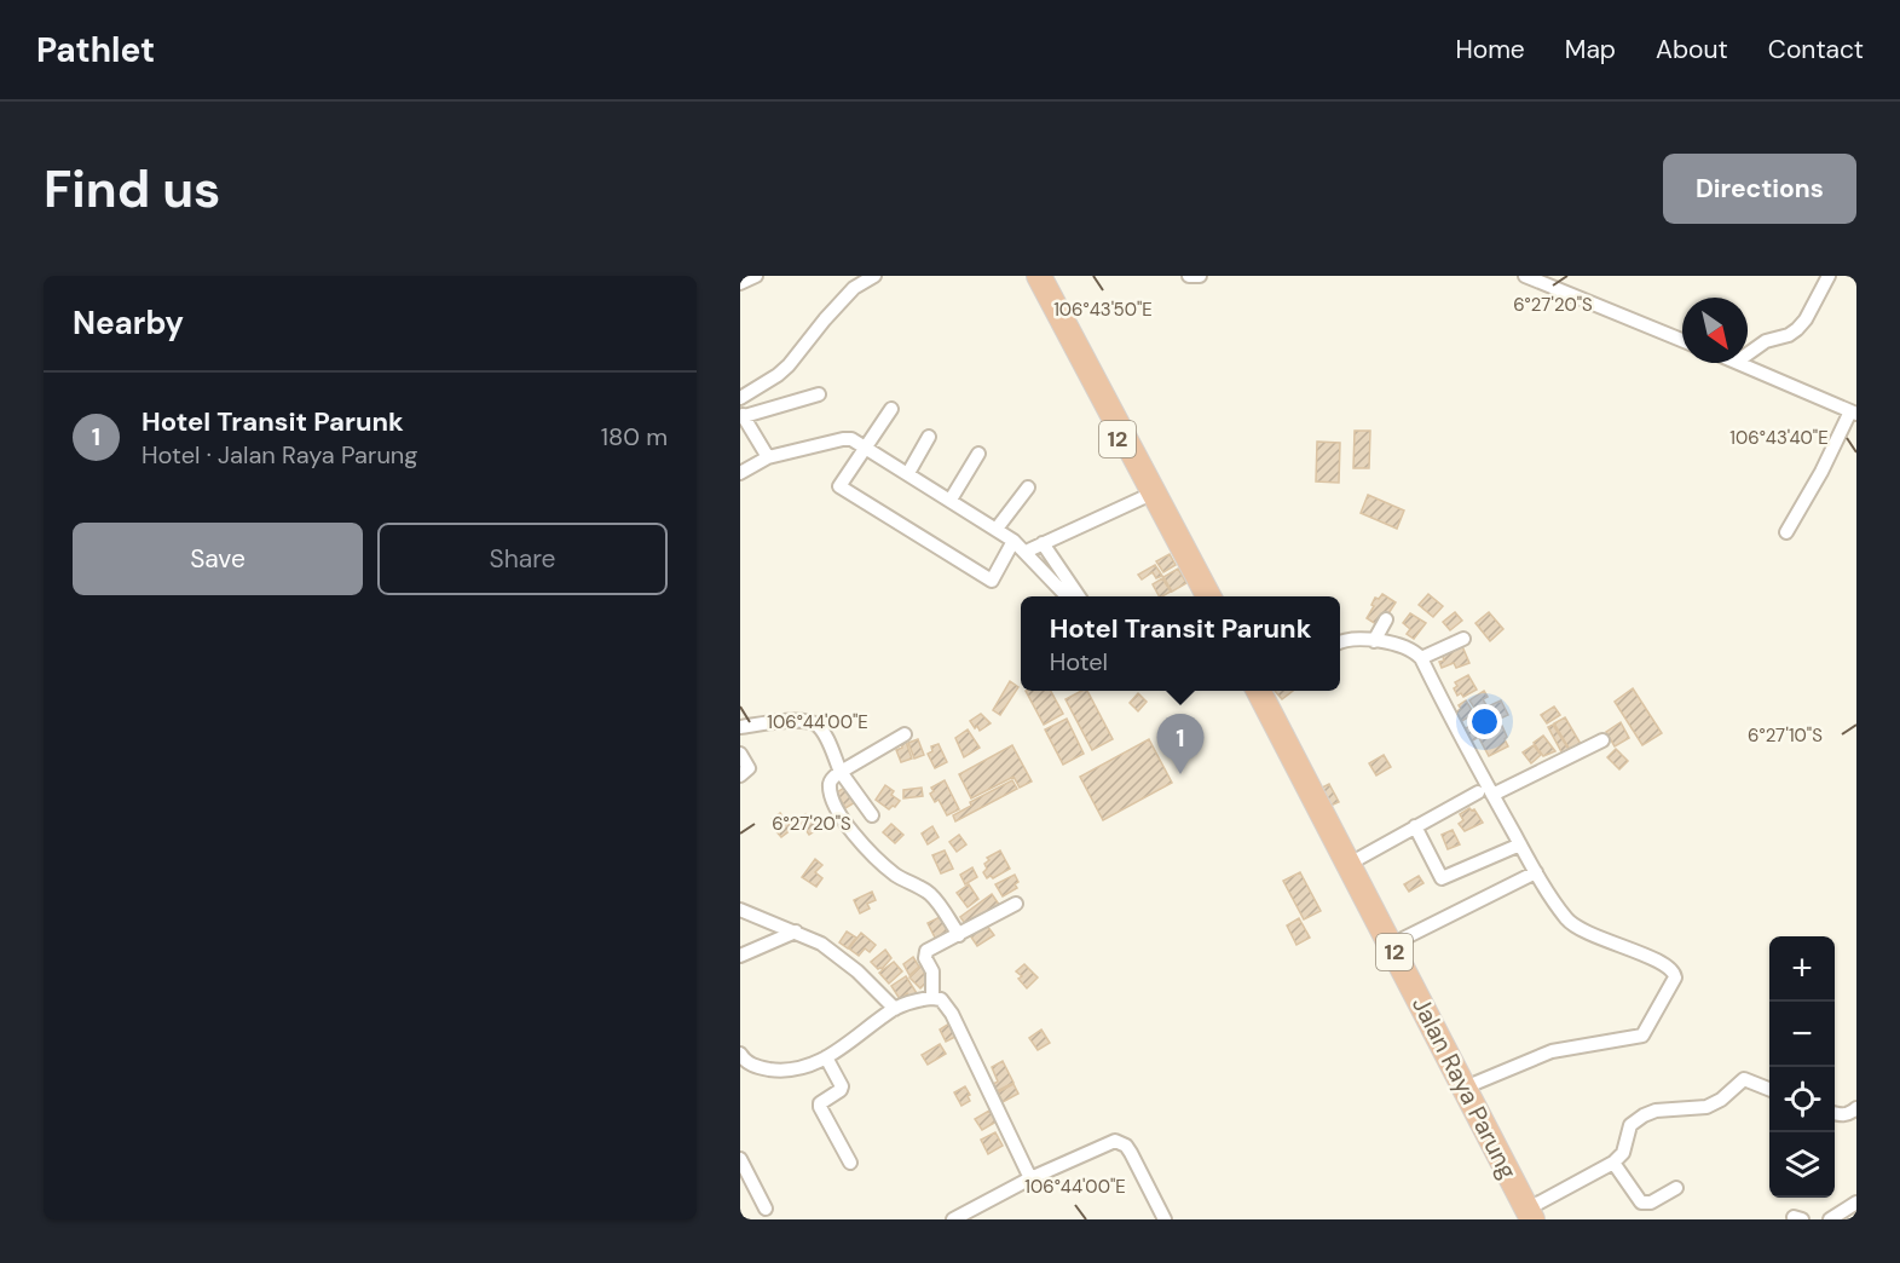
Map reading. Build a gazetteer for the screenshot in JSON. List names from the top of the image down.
{
  "streets": {
    "highway": ["12", "Jalan Raya Parung"]
  },
  "north": "bottom right",
  "page": {
    "header": "Pathlet",
    "nav": [
      "Home",
      "Map",
      "About",
      "Contact"
    ],
    "buttons": [
      "Directions",
      ["Save", "Share"]
    ],
    "title": "Find us",
    "heading": "Nearby",
    "list": [
      {
        "mark": "1",
        "name": "Hotel Transit Parunk",
        "note": "Hotel · Jalan Raya Parung",
        "value": "180 m"
      }
    ],
    "popup": ["Hotel Transit Parunk", "Hotel"],
    "pins": "1",
    "map_buttons": ["+", "−"]
  },
  "coordinates": [
    "6°27'20\"S",
    "106°43'50\"E",
    "106°43'40\"E",
    "106°44'00\"E",
    "6°27'10\"S"
  ]
}
